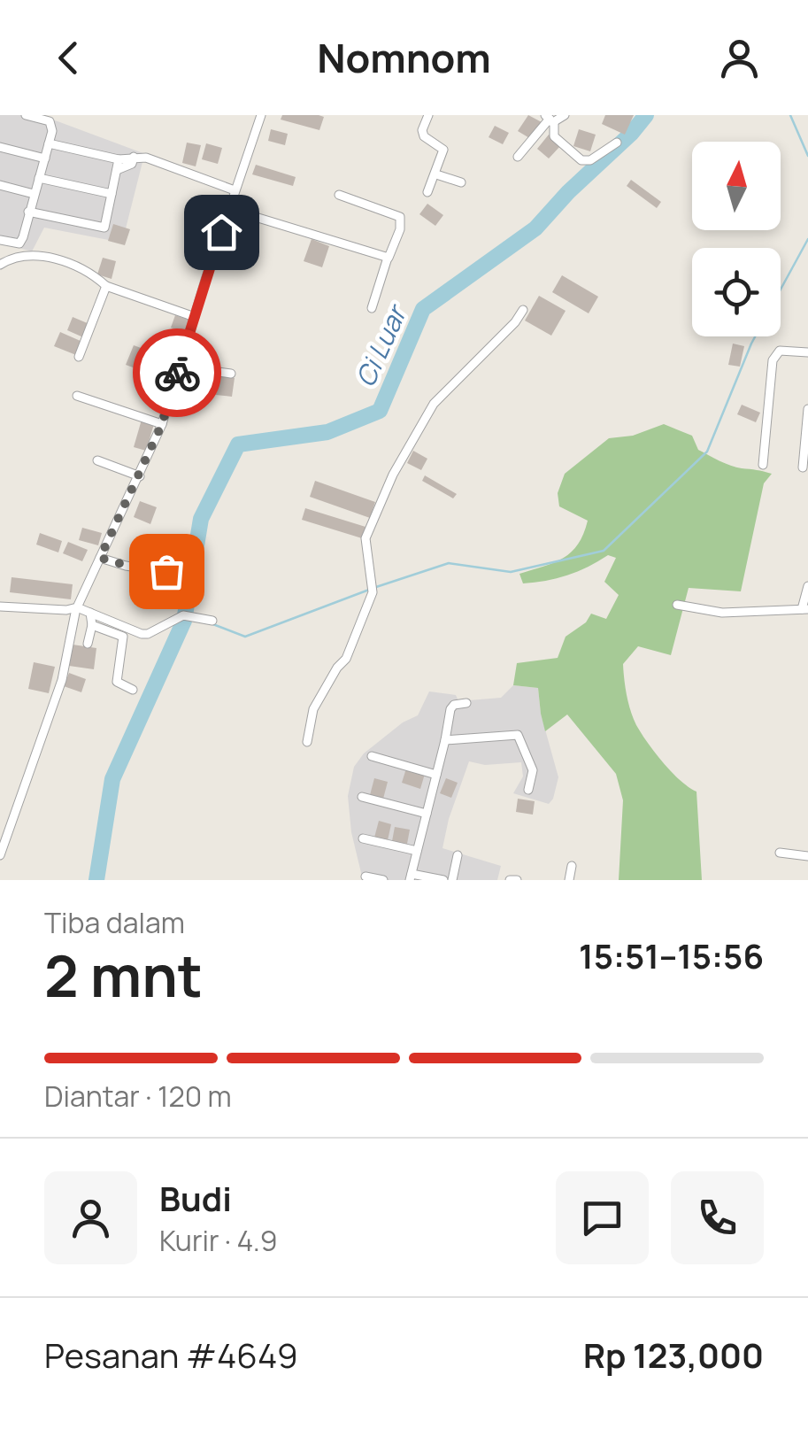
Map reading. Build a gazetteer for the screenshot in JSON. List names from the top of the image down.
{
  "water": ["Ci Luar"],
  "north": "top",
  "page": {
    "header": "Nomnom",
    "heading": ["2 mnt", "Tiba dalam", "15:51–15:56"],
    "panel": [
      "Budi",
      "Kurir · 4.9",
      "Pesanan #4649",
      "Rp 123,000"
    ],
    "bar": "Diantar · 120 m"
  }
}
